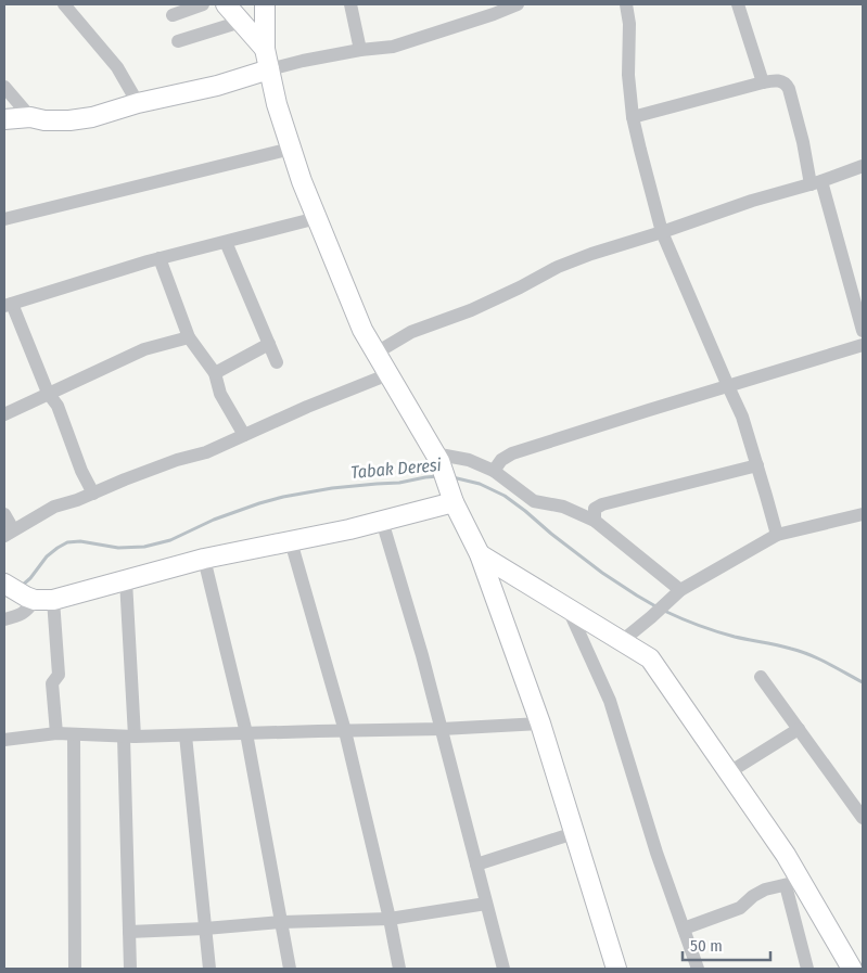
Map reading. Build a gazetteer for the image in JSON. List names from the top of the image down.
{
  "water": ["Tabak Deresi"],
  "scale_bar": "50 m"
}
